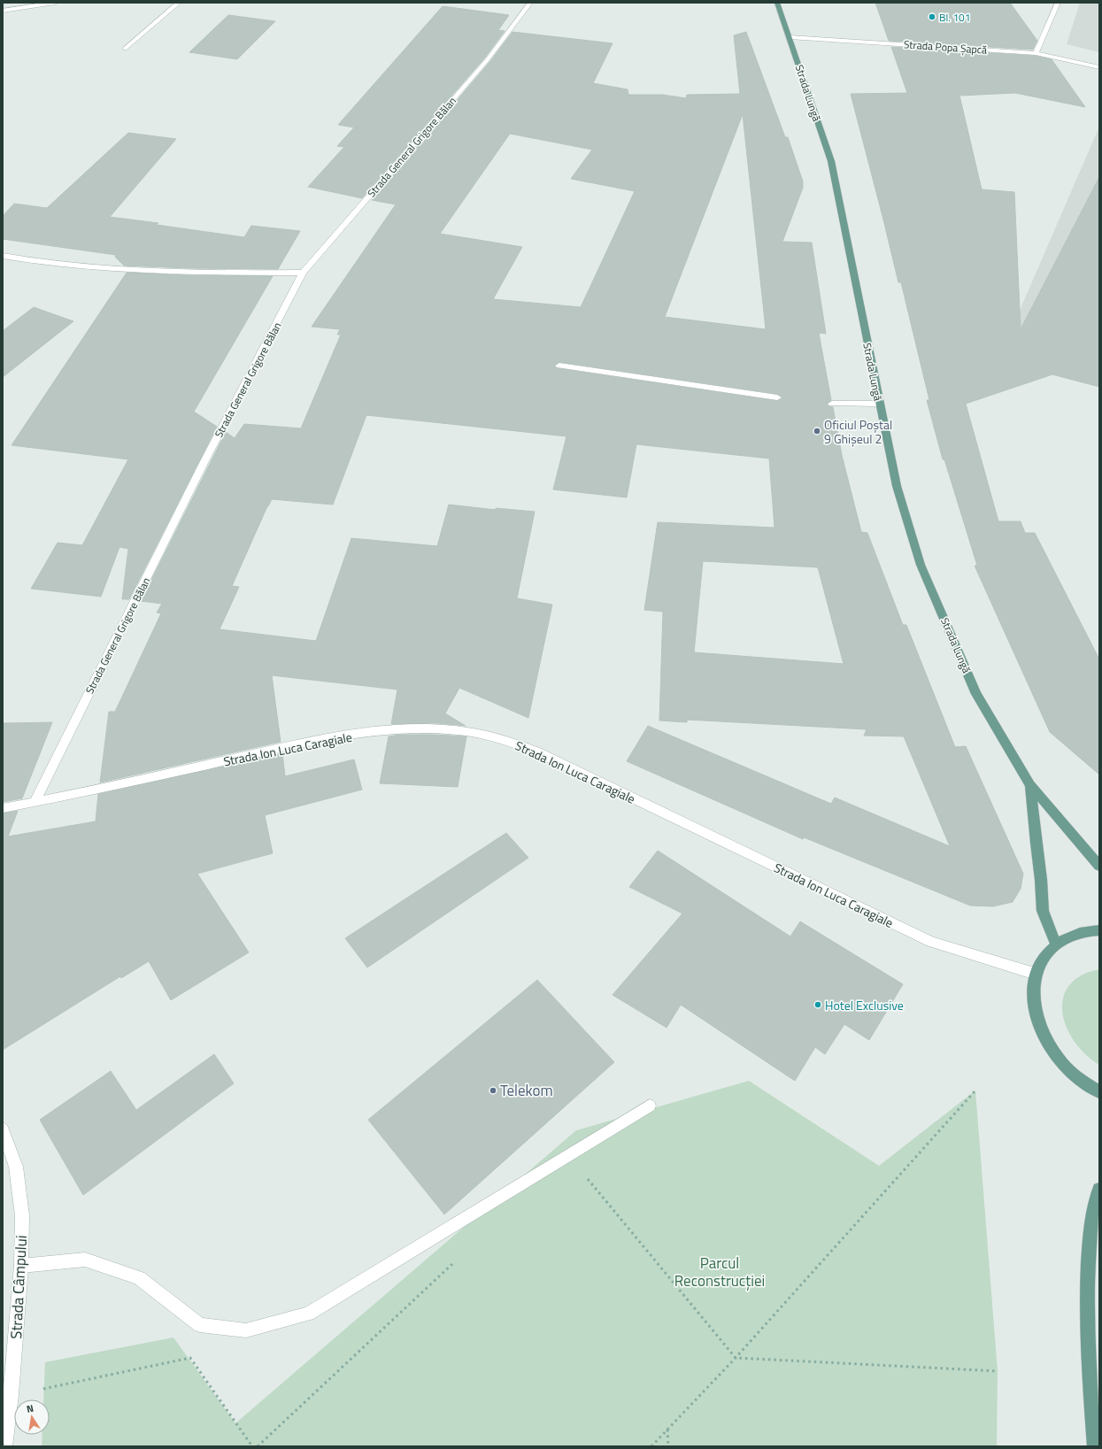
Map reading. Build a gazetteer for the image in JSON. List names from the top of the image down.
{
  "streets": {
    "main road": ["Strada Lungă"],
    "street": [
      "Strada Popa Șapcă",
      "Strada General Grigore Bălan",
      "Strada Ion Luca Caragiale",
      "Strada Câmpului"
    ]
  },
  "crossings": [
    ["Strada Popa Șapcă", "Strada Lungă"],
    ["Strada General Grigore Bălan", "Strada Ion Luca Caragiale"]
  ],
  "parks": ["Parcul Reconstrucției"],
  "places": [
    "Bl. 101",
    "Oficiul Poștal 9 Ghișeul 2",
    "Hotel Exclusive",
    "Telekom"
  ],
  "north": "top"
}
